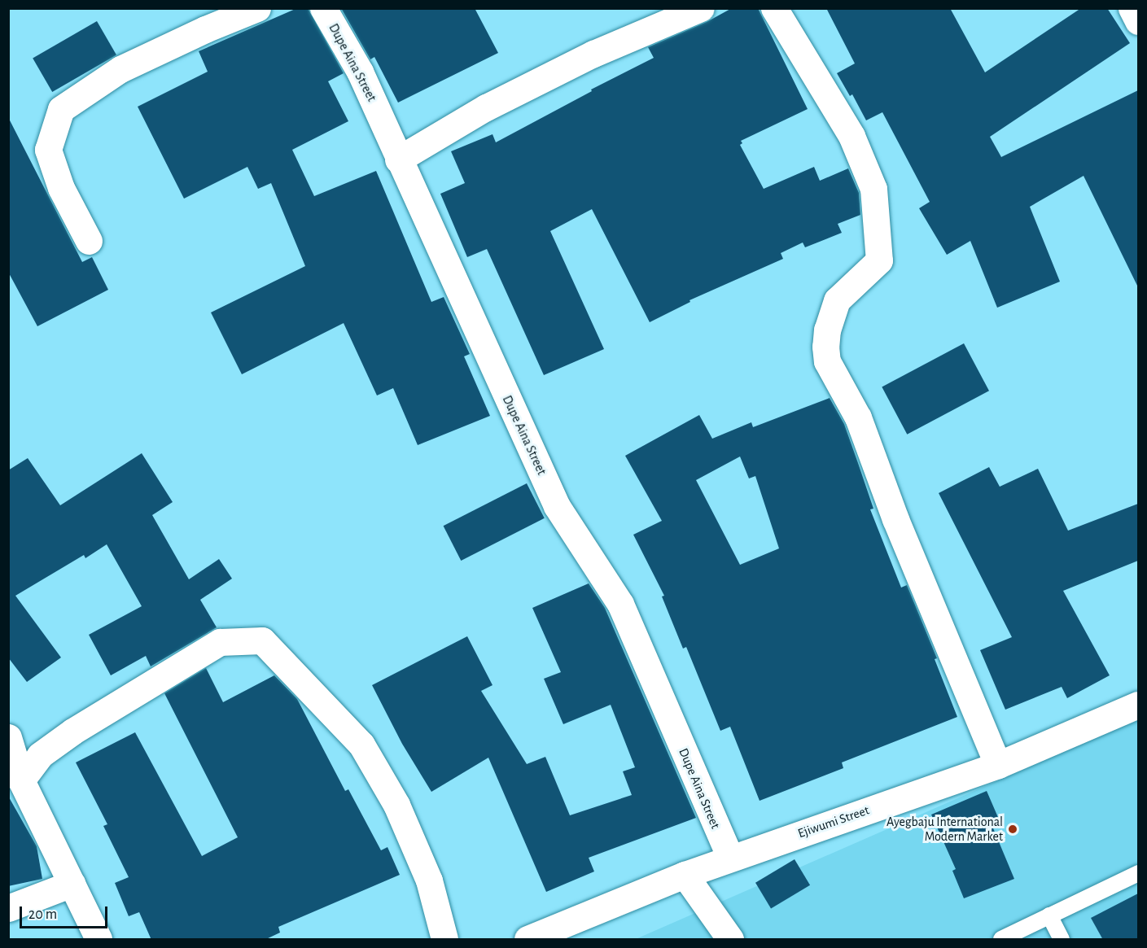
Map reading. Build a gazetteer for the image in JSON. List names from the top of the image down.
{
  "streets": {
    "street": ["Dupe Aina Street", "Ejiwumi Street"]
  },
  "crossings": [
    ["Dupe Aina Street", "Ejiwumi Street"]
  ],
  "places": ["Ayegbaju International Modern Market"],
  "scale_bar": "20 m"
}
